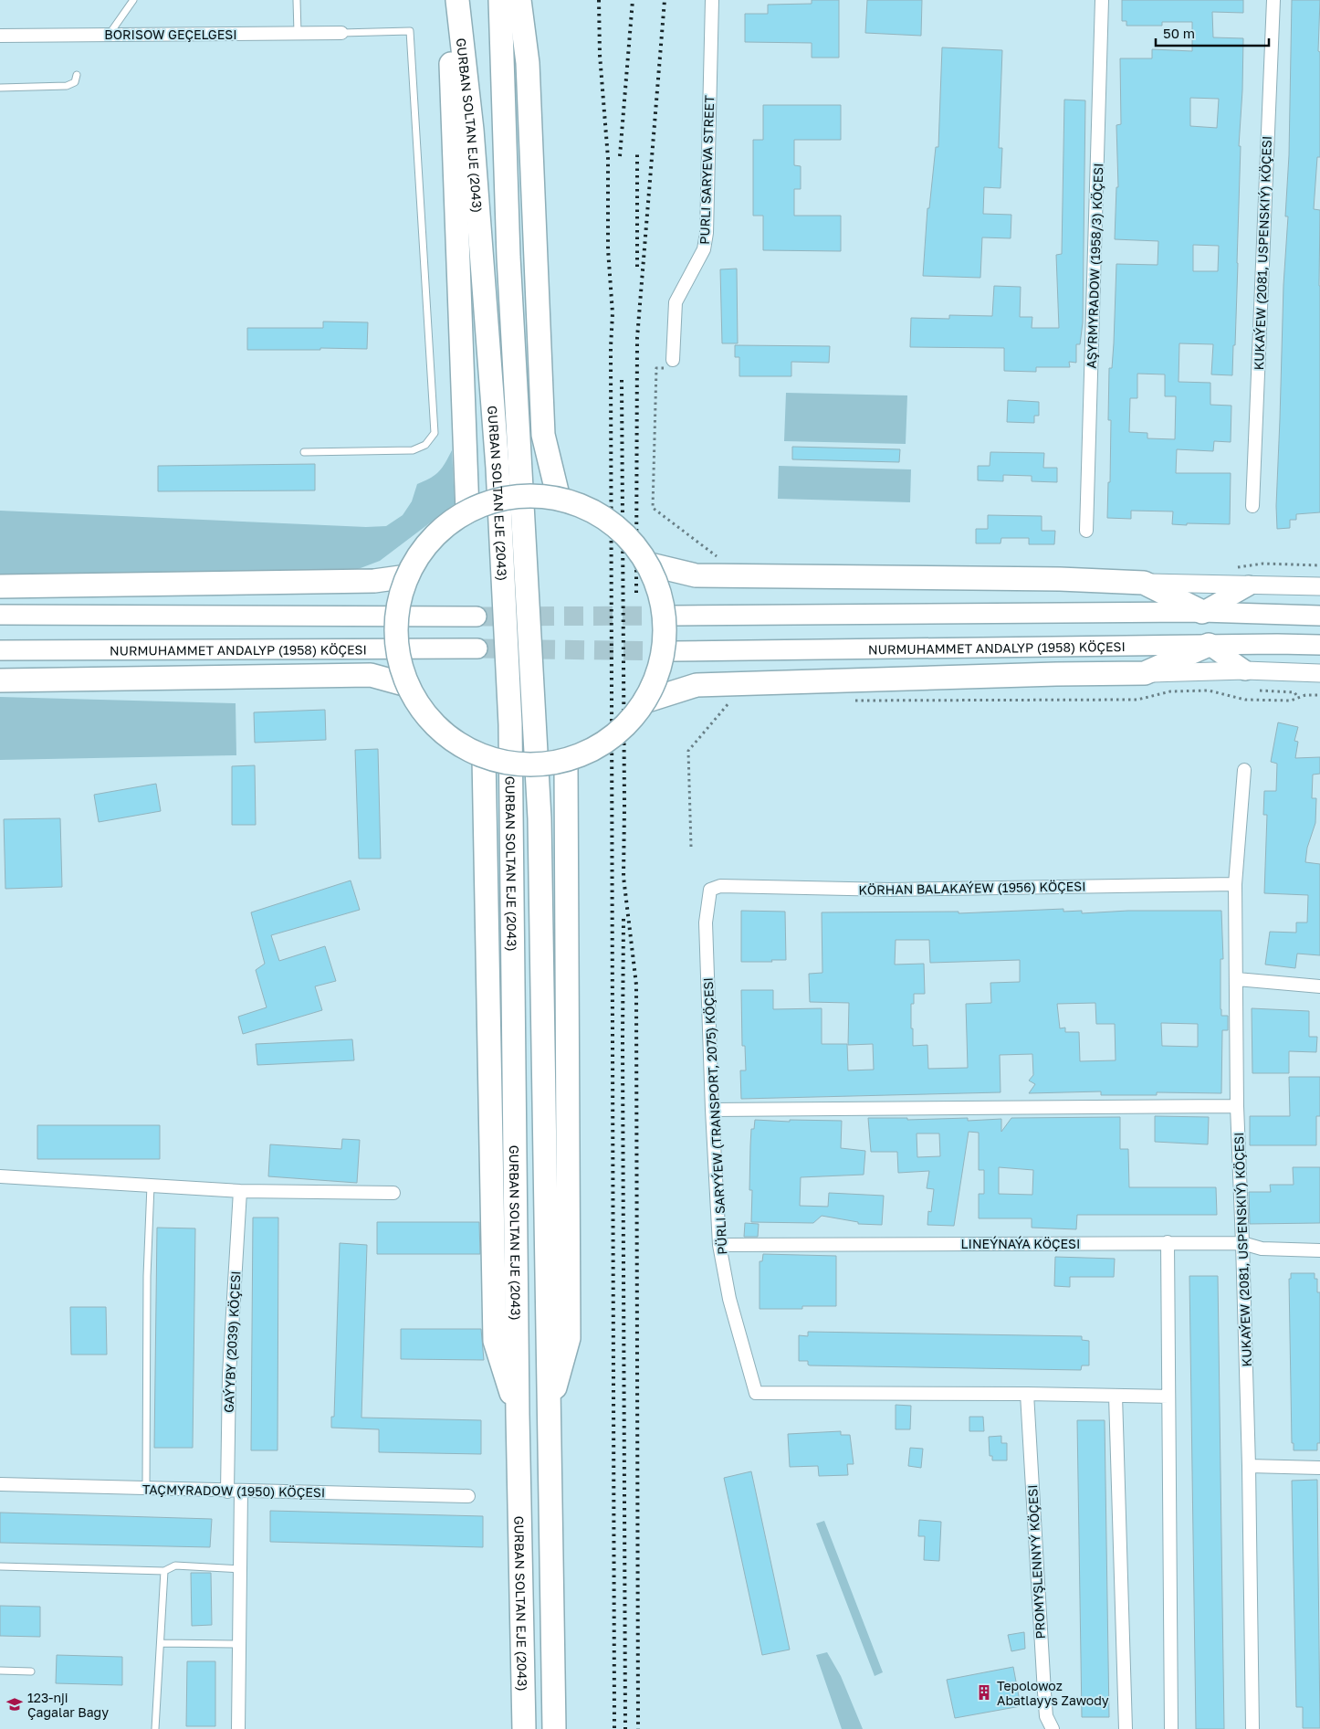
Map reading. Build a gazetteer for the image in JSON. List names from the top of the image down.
{
  "streets": {
    "highway": ["GURBAN SOLTAN EJE (2043)"],
    "main road": ["NURMUHAMMET ANDALYP (1958) KÖÇESI"],
    "street": [
      "BORISOW GEÇELGESI",
      "PURLI SARYEVA STREET",
      "KUKAÝEW (2081, USPENSKIÝ) KÖÇESI",
      "AŞYRMYRADOW (1958/3) KÖÇESI",
      "KÖRHAN BALAKAÝEW (1956) KÖÇESI",
      "PÜRLI SARYÝEW (TRANSPORT, 2075) KÖÇESI",
      "LINEÝNAÝA KÖÇESI",
      "GAÝYBY (2039) KÖÇESI",
      "TAÇMYRADOW (1950) KÖÇESI",
      "PROMYŞLENNYÝ KÖÇESI"
    ]
  },
  "crossings": [
    ["KUKAÝEW (2081, USPENSKIÝ) KÖÇESI", "KÖRHAN BALAKAÝEW (1956) KÖÇESI"],
    ["KUKAÝEW (2081, USPENSKIÝ) KÖÇESI", "LINEÝNAÝA KÖÇESI"],
    ["KÖRHAN BALAKAÝEW (1956) KÖÇESI", "PÜRLI SARYÝEW (TRANSPORT, 2075) KÖÇESI"],
    ["PÜRLI SARYÝEW (TRANSPORT, 2075) KÖÇESI", "LINEÝNAÝA KÖÇESI"],
    ["PÜRLI SARYÝEW (TRANSPORT, 2075) KÖÇESI", "PROMYŞLENNYÝ KÖÇESI"],
    ["GAÝYBY (2039) KÖÇESI", "TAÇMYRADOW (1950) KÖÇESI"]
  ],
  "places": {
    "building": ["Tepolowoz Abatlayys Zawody"],
    "school or university": ["123-nji Çagalar Bagy"]
  },
  "scale_bar": "50 m"
}
